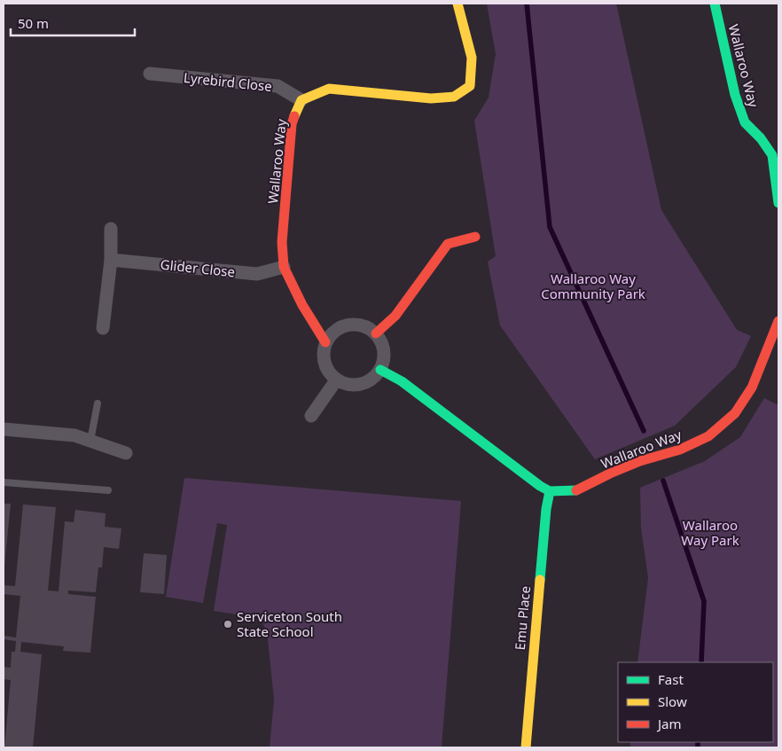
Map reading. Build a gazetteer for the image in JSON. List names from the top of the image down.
{
  "streets": {
    "street": [
      "Wallaroo Way",
      "Lyrebird Close",
      "Glider Close",
      "Emu Place"
    ]
  },
  "crossings": [
    ["Wallaroo Way", "Lyrebird Close"],
    ["Wallaroo Way", "Glider Close"],
    ["Wallaroo Way", "Emu Place"]
  ],
  "parks": ["Wallaroo Way Community Park", "Wallaroo Way Park"],
  "places": ["Serviceton South State School"],
  "legend": ["Fast", "Slow", "Jam"],
  "scale_bar": "50 m"
}
